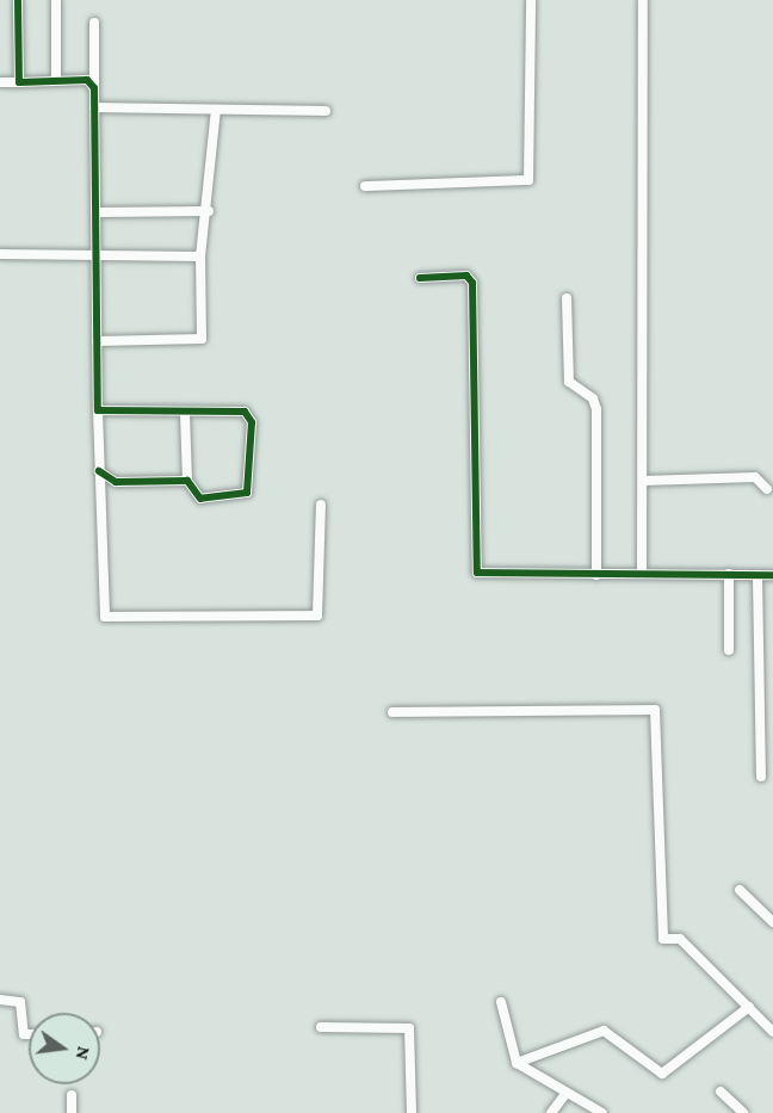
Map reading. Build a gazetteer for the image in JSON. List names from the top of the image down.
{
  "north": "right"
}
